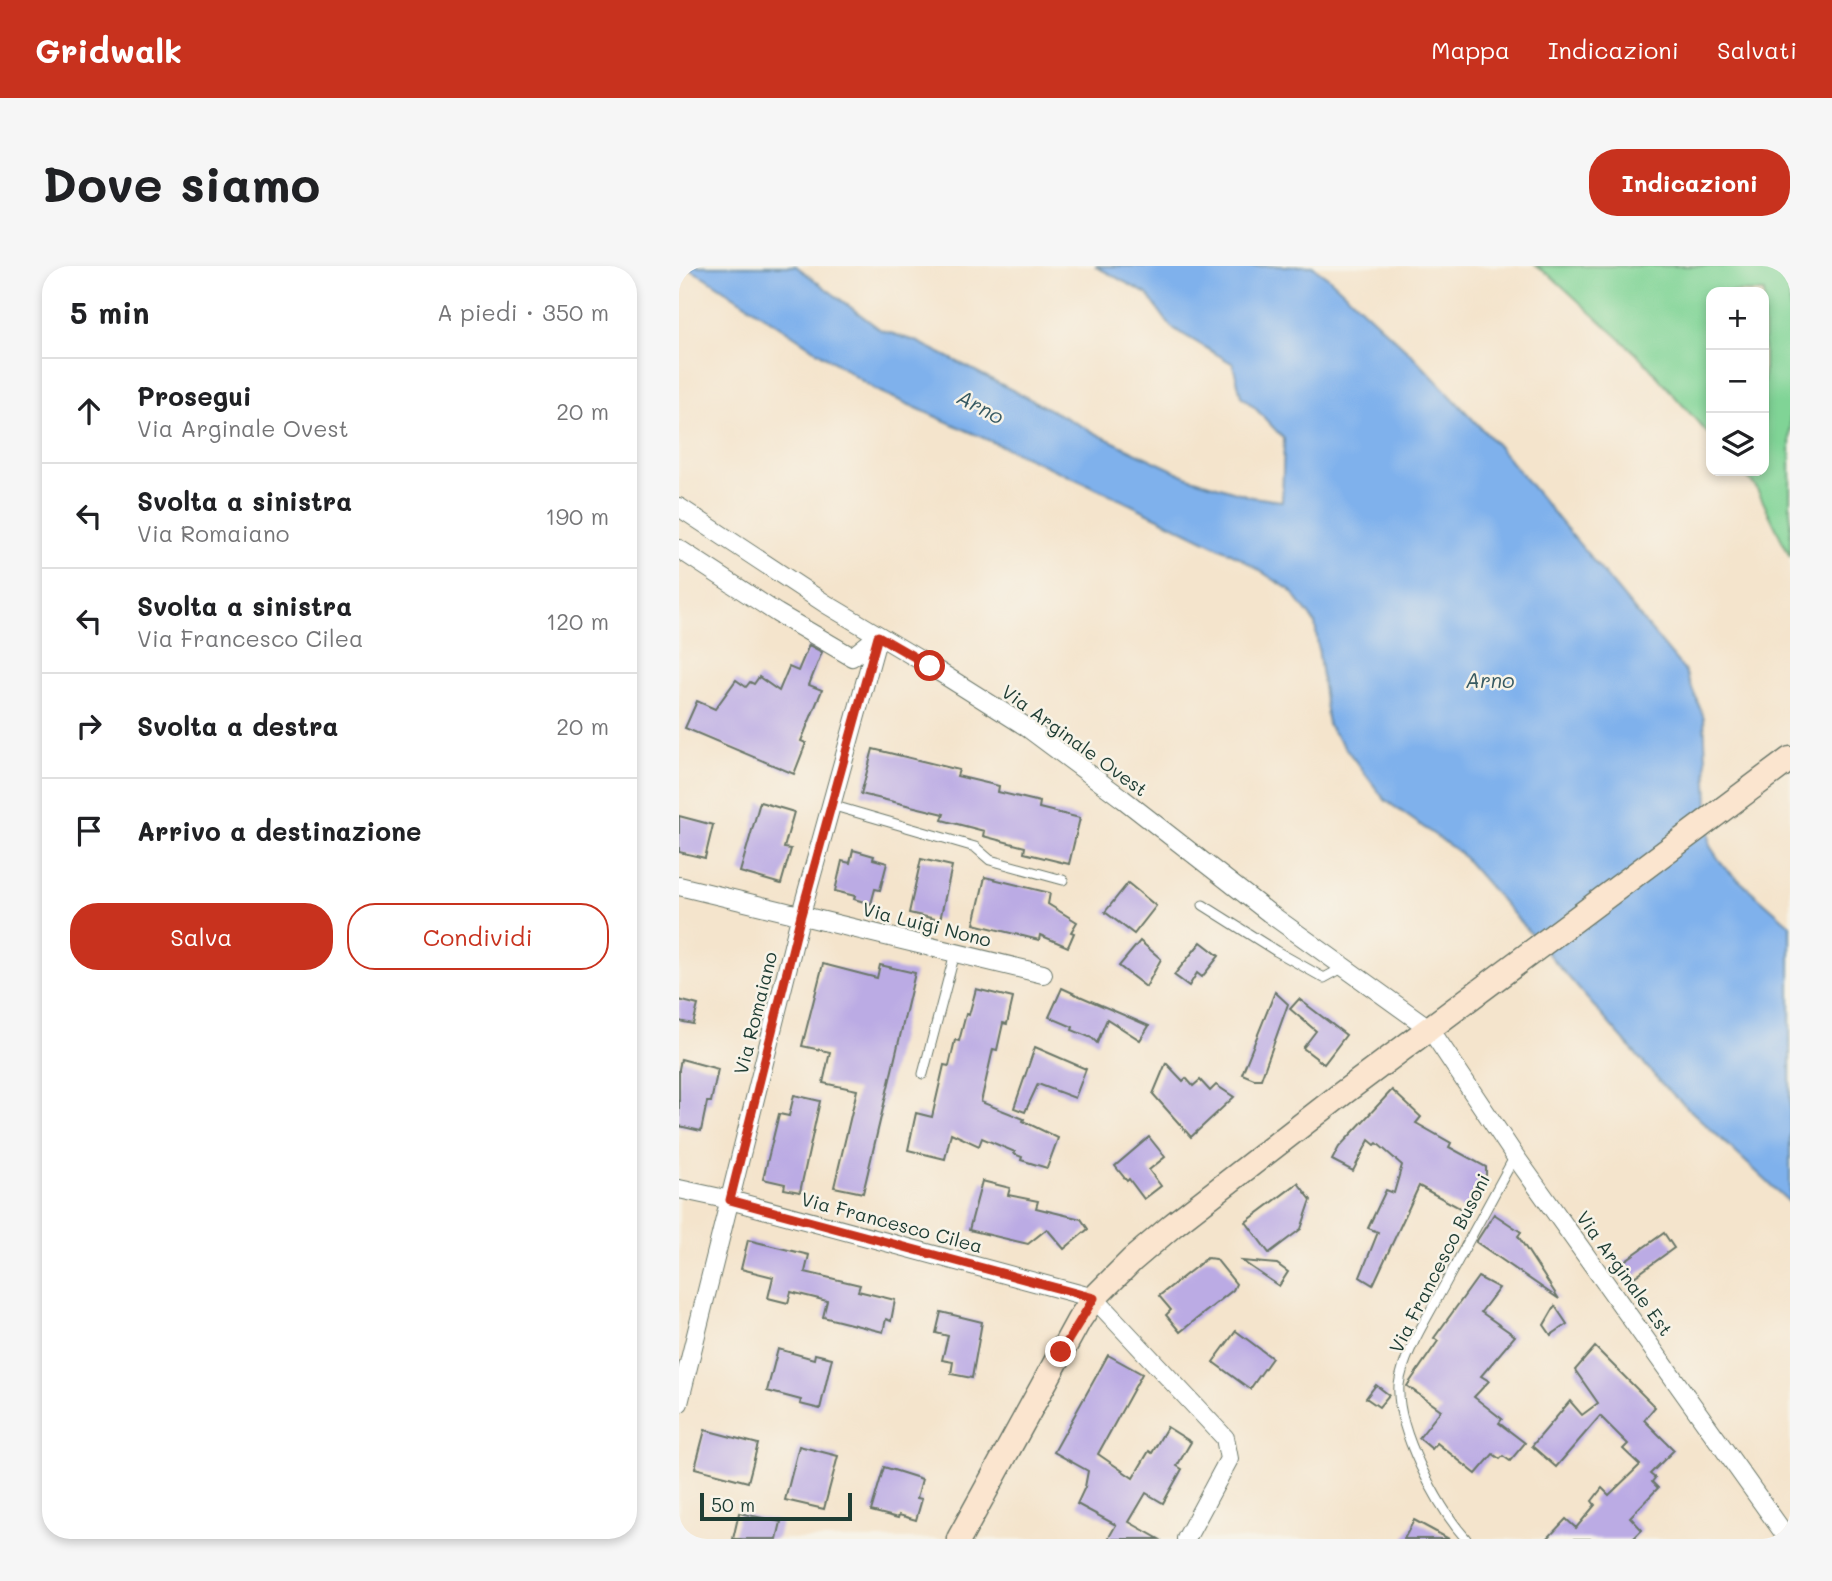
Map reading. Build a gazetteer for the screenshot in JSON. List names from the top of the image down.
{
  "streets": {
    "street": [
      "Via Arginale Ovest",
      "Via Luigi Nono",
      "Via Romaiano",
      "Via Francesco Cilea",
      "Via Arginale Est"
    ],
    "lane": ["Via Francesco Busoni"]
  },
  "crossings": [
    ["Via Arginale Ovest", "Via Romaiano"],
    ["Via Arginale Ovest", "Via Arginale Est"],
    ["Via Luigi Nono", "Via Romaiano"],
    ["Via Romaiano", "Via Francesco Cilea"],
    ["Via Francesco Busoni", "Via Arginale Est"]
  ],
  "water": ["Arno"],
  "scale_bar": "50 m",
  "page": {
    "header": "Gridwalk",
    "nav": ["Mappa", "Indicazioni", "Salvati"],
    "buttons": [
      "Indicazioni",
      ["Salva", "Condividi"]
    ],
    "title": "Dove siamo",
    "heading": ["5 min", "A piedi · 350 m"],
    "map_buttons": ["+", "−"],
    "list": [
      ["Prosegui", "Via Arginale Ovest", "20 m"],
      ["Svolta a sinistra", "Via Romaiano", "190 m"],
      ["Svolta a sinistra", "Via Francesco Cilea", "120 m"],
      ["Svolta a destra", "20 m"],
      "Arrivo a destinazione"
    ],
    "scale": "50 m"
  }
}
